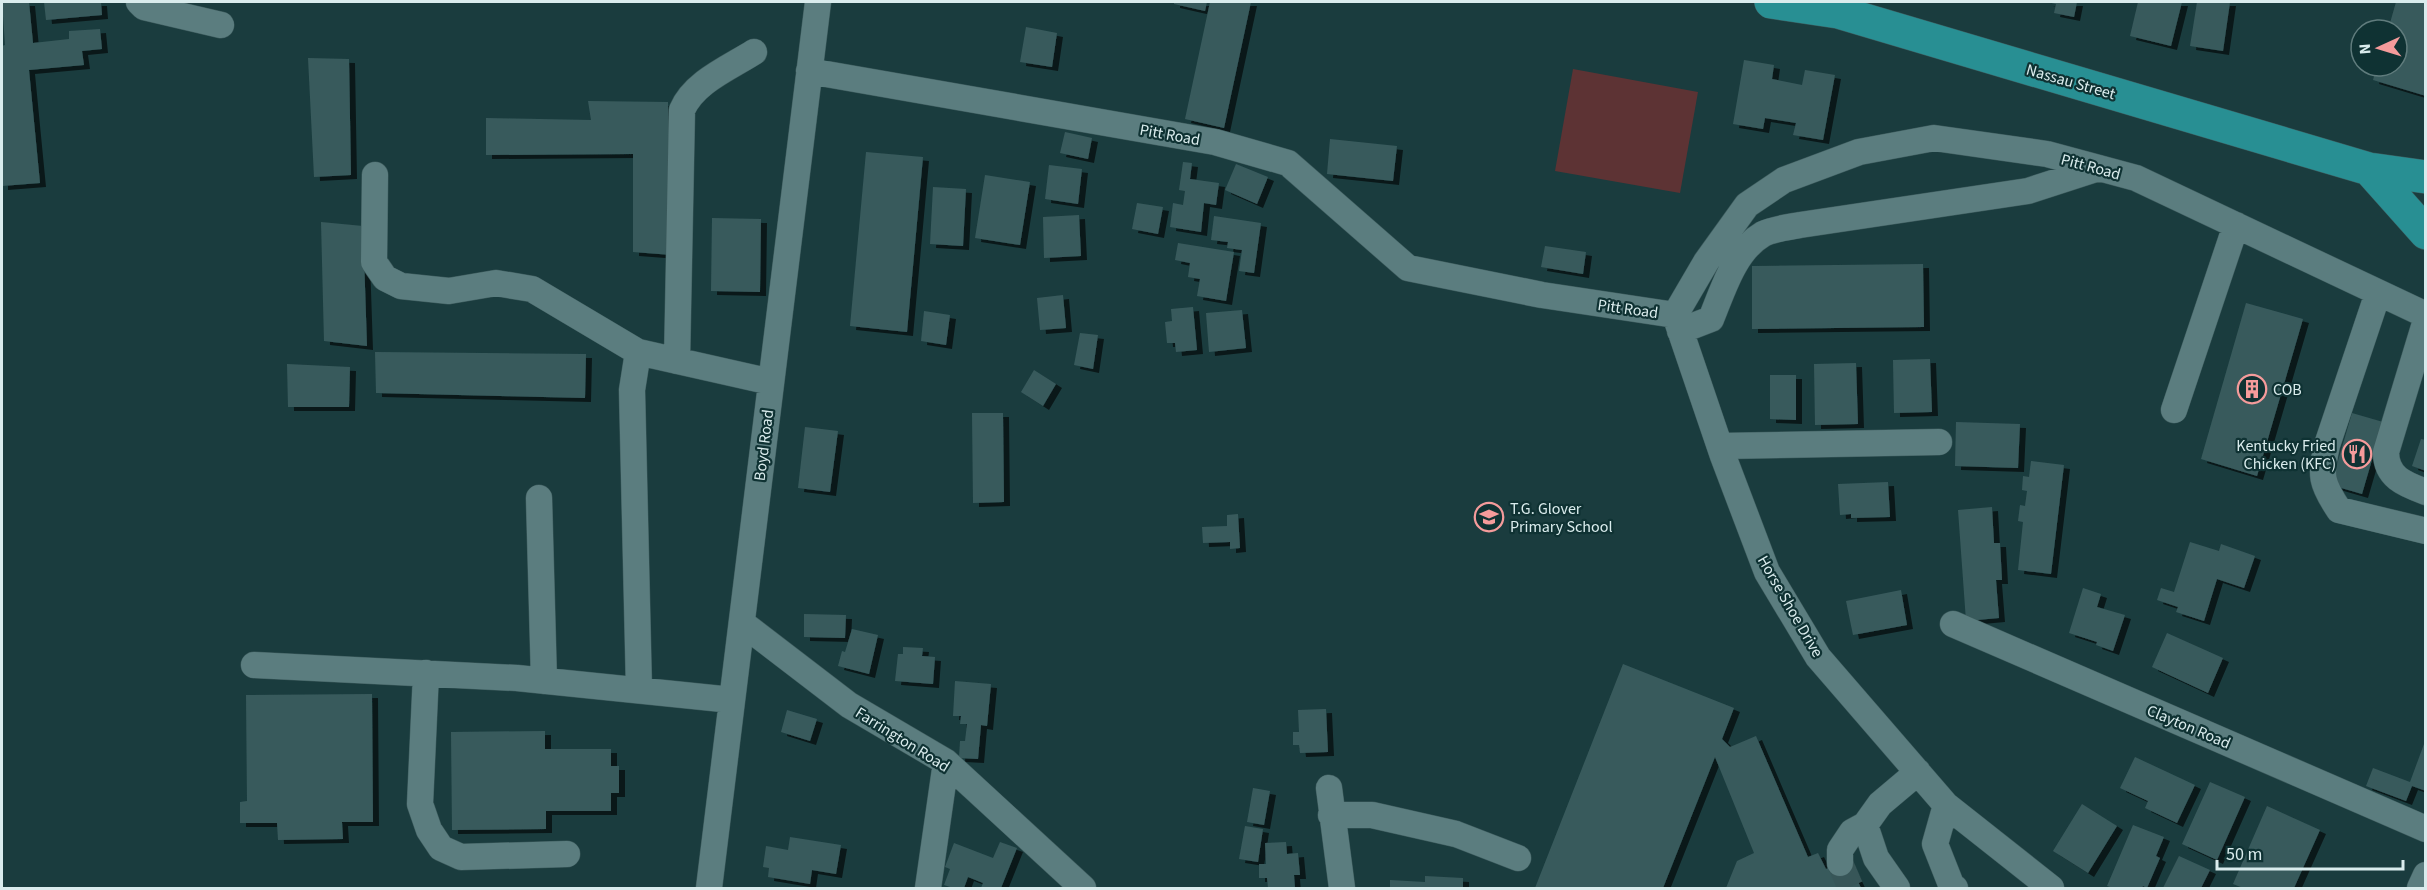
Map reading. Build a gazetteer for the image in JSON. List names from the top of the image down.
{
  "streets": {
    "main road": ["Nassau Street"],
    "street": [
      "Pitt Road",
      "Boyd Road",
      "Horse Shoe Drive",
      "Clayton Road",
      "Farrington Road"
    ]
  },
  "crossings": [
    ["Pitt Road", "Boyd Road"],
    ["Pitt Road", "Horse Shoe Drive"],
    ["Boyd Road", "Farrington Road"]
  ],
  "places": {
    "building": ["COB"],
    "restaurant": ["Kentucky Fried Chicken (KFC)"],
    "school or university": ["T.G. Glover Primary School"]
  },
  "scale_bar": "50 m",
  "north": "left"
}
